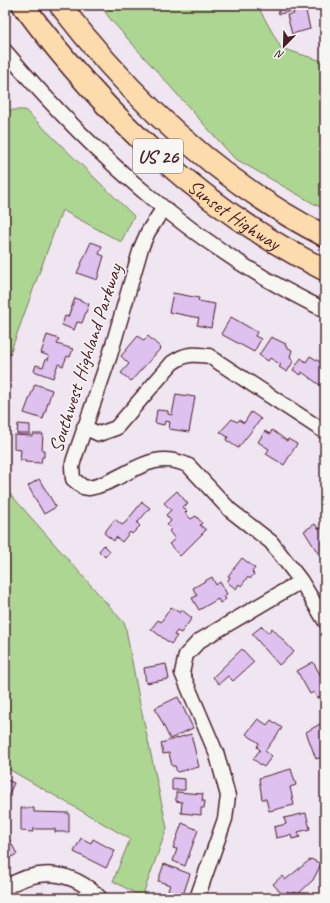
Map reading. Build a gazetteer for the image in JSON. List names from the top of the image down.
{
  "streets": {
    "highway": ["US 26", "Sunset Highway"],
    "street": ["Southwest Highland Parkway"]
  },
  "north": "bottom left"
}
